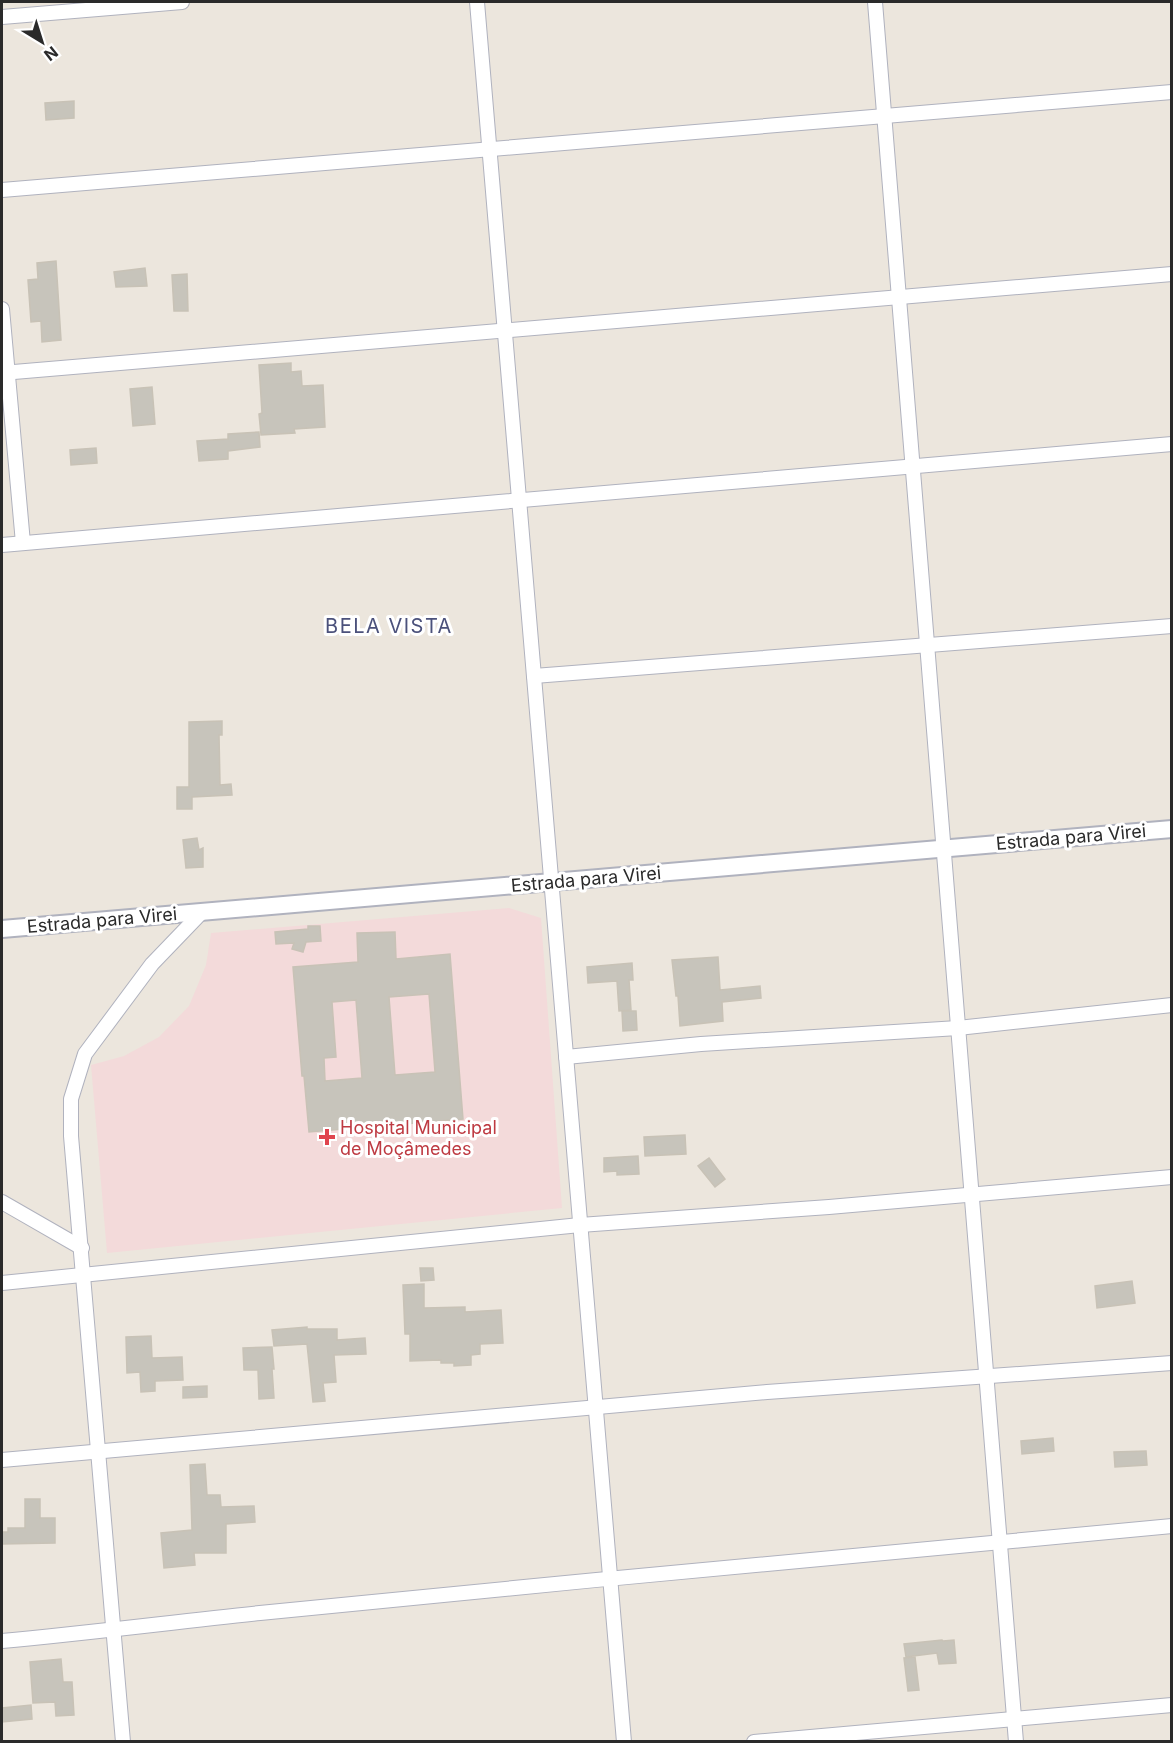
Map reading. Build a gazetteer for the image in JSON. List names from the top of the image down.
{
  "streets": {
    "street": ["Estrada para Virei"]
  },
  "districts": ["BELA VISTA"],
  "places": {
    "health": ["Hospital Municipal de Moçâmedes"]
  },
  "north": "bottom right"
}
